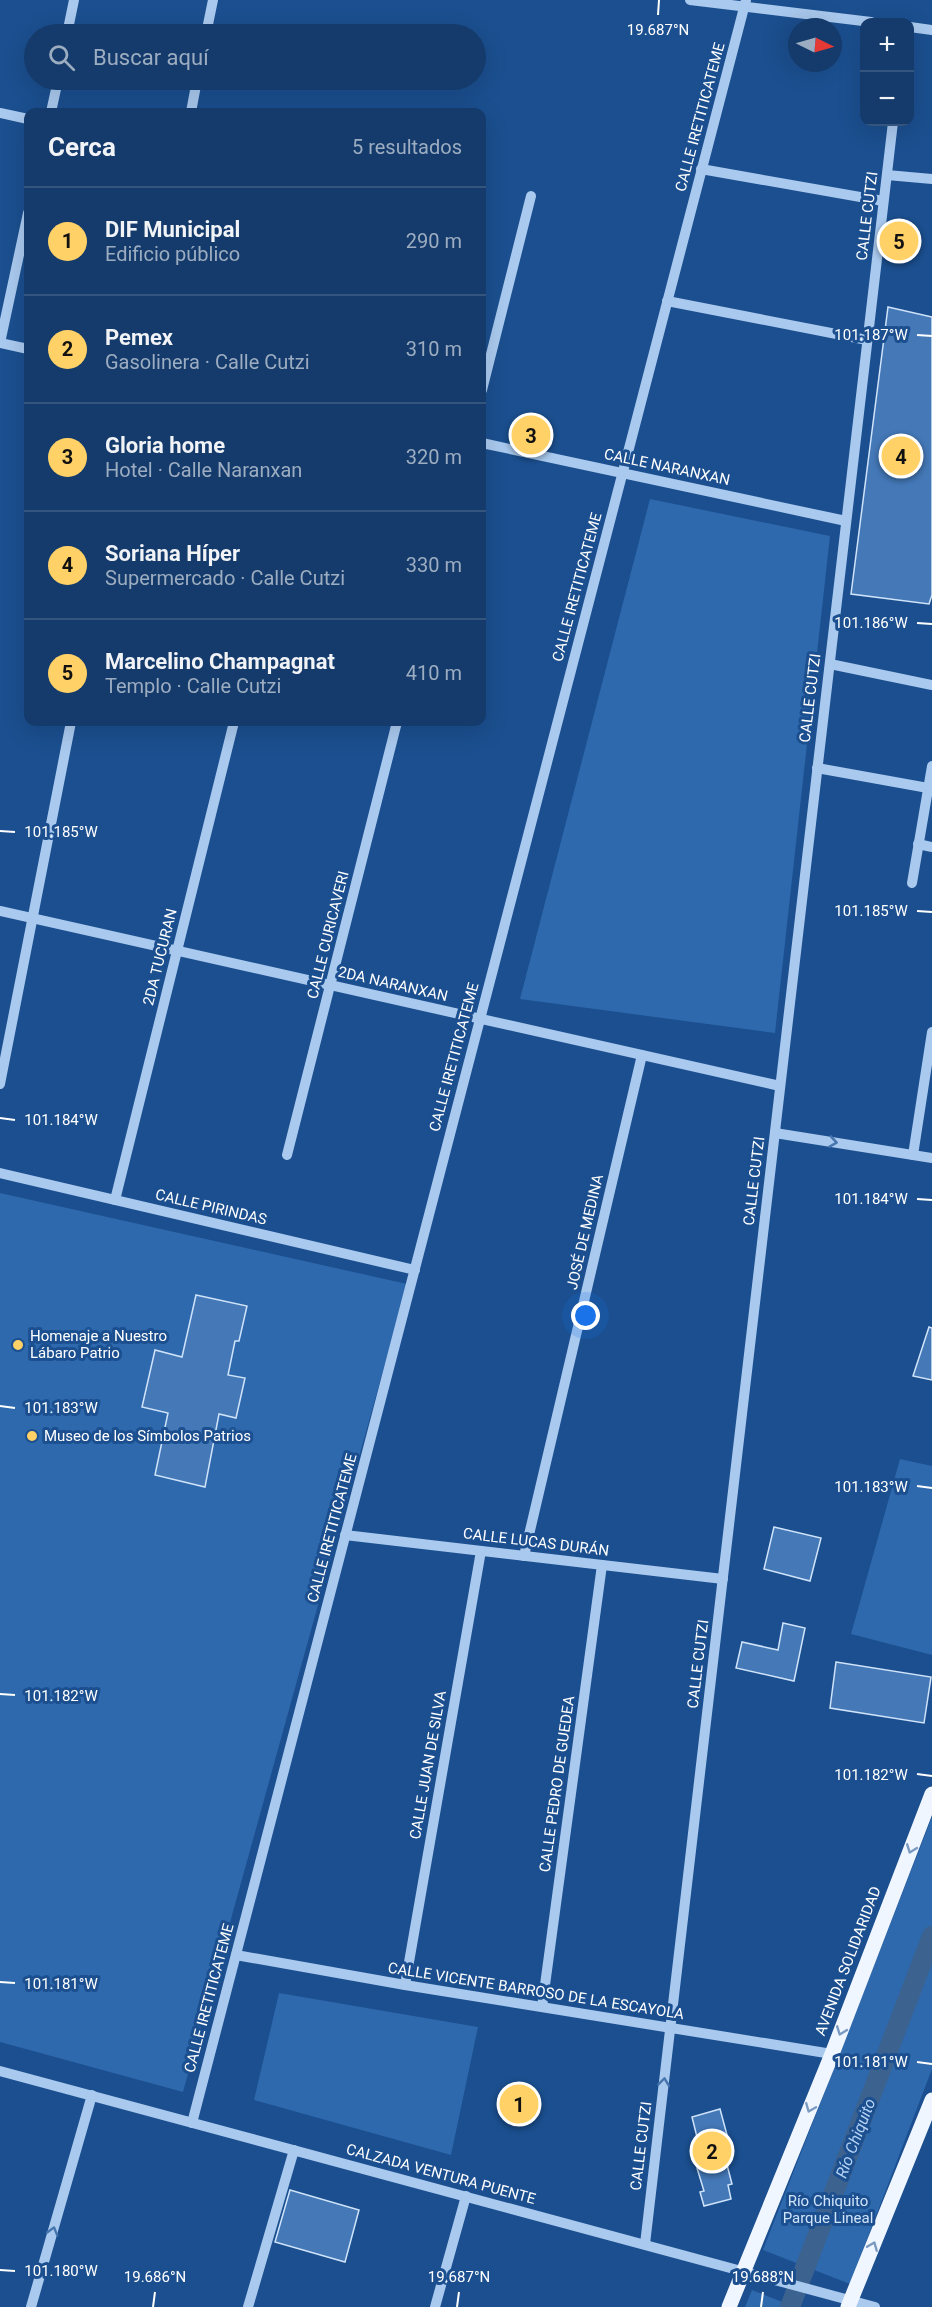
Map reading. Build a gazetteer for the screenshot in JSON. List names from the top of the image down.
{
  "streets": {
    "main road": ["AVENIDA SOLIDARIDAD"],
    "street": [
      "CALLE IRETITICATEME",
      "CALLE CUTZI",
      "CALLE NARANXAN",
      "CALLE CURICAVERI",
      "2DA TUCURAN",
      "2DA NARANXAN",
      "CALLE PIRINDAS",
      "JOSÉ DE MEDINA",
      "CALLE LUCAS DURÁN",
      "CALLE JUAN DE SILVA",
      "CALLE PEDRO DE GUEDEA",
      "CALLE VICENTE BARROSO DE LA ESCAYOLA",
      "CALZADA VENTURA PUENTE"
    ]
  },
  "crossings": [
    ["CALLE IRETITICATEME", "CALLE NARANXAN"],
    ["CALLE IRETITICATEME", "2DA NARANXAN"],
    ["CALLE IRETITICATEME", "CALLE PIRINDAS"],
    ["CALLE IRETITICATEME", "CALLE LUCAS DURÁN"],
    ["CALLE IRETITICATEME", "CALLE VICENTE BARROSO DE LA ESCAYOLA"],
    ["CALLE IRETITICATEME", "CALZADA VENTURA PUENTE"],
    ["CALLE CUTZI", "CALLE NARANXAN"],
    ["CALLE CUTZI", "2DA NARANXAN"],
    ["CALLE CUTZI", "CALLE LUCAS DURÁN"],
    ["CALLE CUTZI", "CALLE VICENTE BARROSO DE LA ESCAYOLA"],
    ["CALLE CUTZI", "CALZADA VENTURA PUENTE"],
    ["CALLE CURICAVERI", "2DA NARANXAN"],
    ["2DA TUCURAN", "2DA NARANXAN"],
    ["2DA TUCURAN", "CALLE PIRINDAS"],
    ["2DA NARANXAN", "JOSÉ DE MEDINA"],
    ["JOSÉ DE MEDINA", "CALLE LUCAS DURÁN"],
    ["CALLE LUCAS DURÁN", "CALLE JUAN DE SILVA"],
    ["CALLE LUCAS DURÁN", "CALLE PEDRO DE GUEDEA"],
    ["CALLE JUAN DE SILVA", "CALLE VICENTE BARROSO DE LA ESCAYOLA"],
    ["CALLE PEDRO DE GUEDEA", "CALLE VICENTE BARROSO DE LA ESCAYOLA"],
    ["AVENIDA SOLIDARIDAD", "CALLE VICENTE BARROSO DE LA ESCAYOLA"],
    ["AVENIDA SOLIDARIDAD", "CALZADA VENTURA PUENTE"]
  ],
  "water": ["Río Chiquito"],
  "parks": ["Río Chiquito Parque Lineal"],
  "places": ["Homenaje a Nuestro Lábaro Patrio", "Museo de los Símbolos Patrios"],
  "north": "right",
  "page": {
    "map_buttons": ["+", "−"],
    "search": "Buscar aquí",
    "heading": ["Cerca", "5 resultados"],
    "list": [
      {
        "mark": "1",
        "name": "DIF Municipal",
        "note": "Edificio público",
        "value": "290 m"
      },
      {
        "mark": "2",
        "name": "Pemex",
        "note": "Gasolinera · Calle Cutzi",
        "value": "310 m"
      },
      {
        "mark": "3",
        "name": "Gloria home",
        "note": "Hotel · Calle Naranxan",
        "value": "320 m"
      },
      {
        "mark": "4",
        "name": "Soriana Híper",
        "note": "Supermercado · Calle Cutzi",
        "value": "330 m"
      },
      {
        "mark": "5",
        "name": "Marcelino Champagnat",
        "note": "Templo · Calle Cutzi",
        "value": "410 m"
      }
    ],
    "pins": [
      "5",
      "3",
      "4",
      "1",
      "2"
    ]
  },
  "coordinates": [
    "19.687°N",
    "101.187°W",
    "101.186°W",
    "101.185°W",
    "101.184°W",
    "101.183°W",
    "101.182°W",
    "101.181°W",
    "101.180°W",
    "19.686°N",
    "19.688°N"
  ]
}
